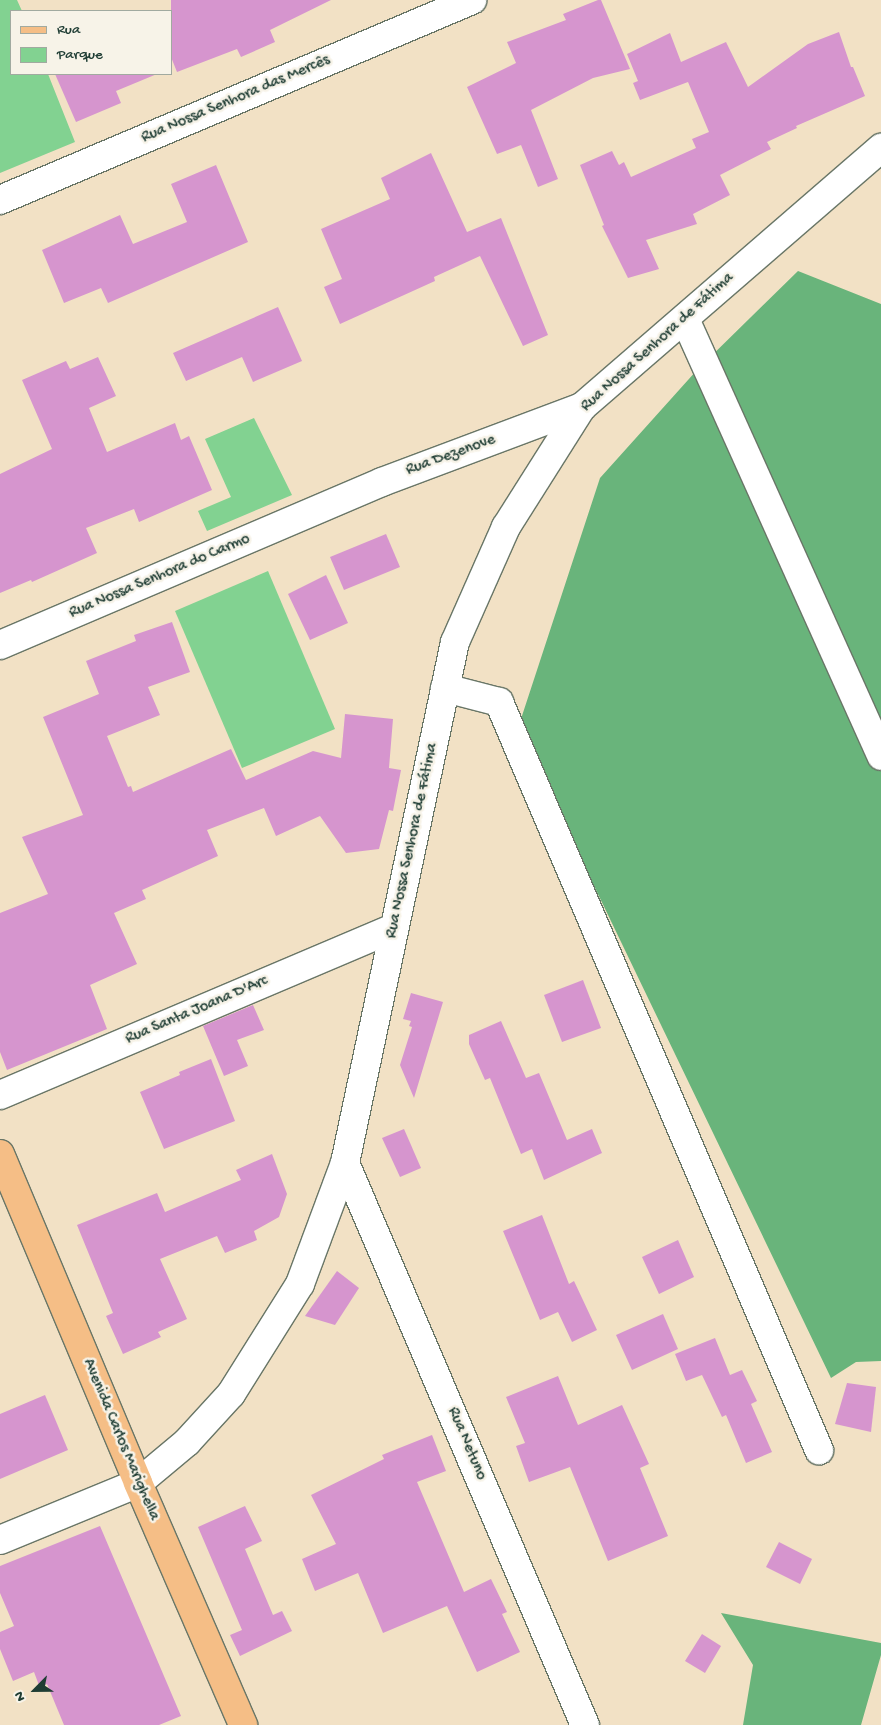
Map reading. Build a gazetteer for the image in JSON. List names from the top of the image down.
{
  "streets": {
    "main road": ["Avenida Carlos Marighella"],
    "street": [
      "Rua Nossa Senhora das Mercês",
      "Rua Nossa Senhora de Fátima",
      "Rua Dezenove",
      "Rua Nossa Senhora do Carmo",
      "Rua Santa Joana D'Arc",
      "Rua Netuno"
    ]
  },
  "crossings": [
    ["Rua Nossa Senhora de Fátima", "Rua Dezenove"],
    ["Rua Nossa Senhora de Fátima", "Rua Santa Joana D'Arc"],
    ["Rua Nossa Senhora de Fátima", "Avenida Carlos Marighella"],
    ["Rua Nossa Senhora de Fátima", "Rua Netuno"],
    ["Rua Dezenove", "Rua Nossa Senhora do Carmo"]
  ],
  "legend": ["Rua", "Parque"],
  "north": "bottom left"
}
